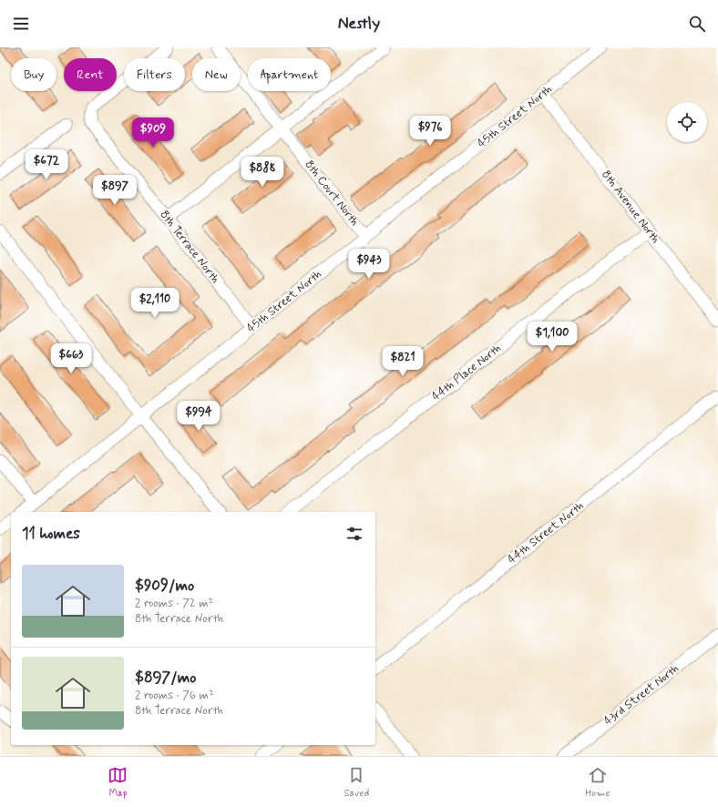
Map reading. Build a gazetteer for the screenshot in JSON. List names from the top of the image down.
{
  "streets": {
    "street": [
      "45th Street North",
      "8th Court North",
      "8th Avenue North",
      "8th Terrace North",
      "44th Place North",
      "44th Street North",
      "43rd Street North"
    ]
  },
  "crossings": [
    ["45th Street North", "8th Court North"],
    ["45th Street North", "8th Avenue North"],
    ["45th Street North", "8th Terrace North"],
    ["8th Avenue North", "44th Place North"]
  ],
  "page": {
    "header": "Nestly",
    "chip": [
      "Buy",
      "Rent",
      "Filters",
      "New",
      "Apartment"
    ],
    "price": [
      "$976",
      "$909",
      "$672",
      "$888",
      "$897",
      "$943",
      "$2,110",
      "$1,100",
      "$663",
      "$821",
      "$994"
    ],
    "heading": "11 homes",
    "list": [
      {
        "name": "$909/mo",
        "note": "2 rooms · 72 m² · 8th Terrace North"
      },
      {
        "name": "$897/mo",
        "note": "2 rooms · 76 m² · 8th Terrace North"
      }
    ],
    "tabs": ["Map", "Saved", "Home"]
  }
}
